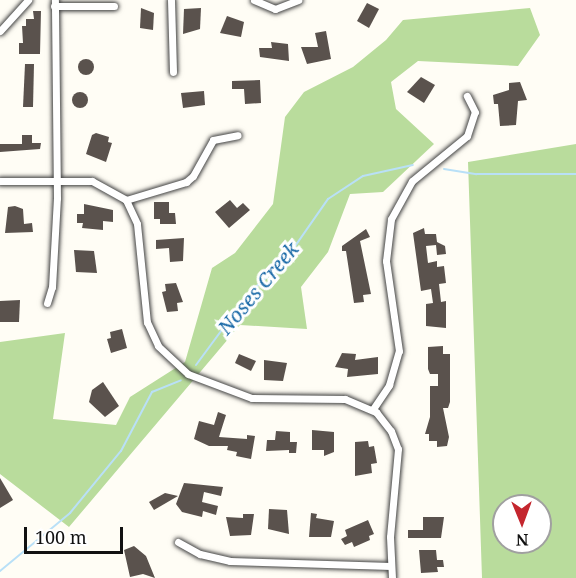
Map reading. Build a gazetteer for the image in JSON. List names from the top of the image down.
{
  "water": ["Noses Creek"],
  "scale_bar": "100 m",
  "north": "bottom"
}
